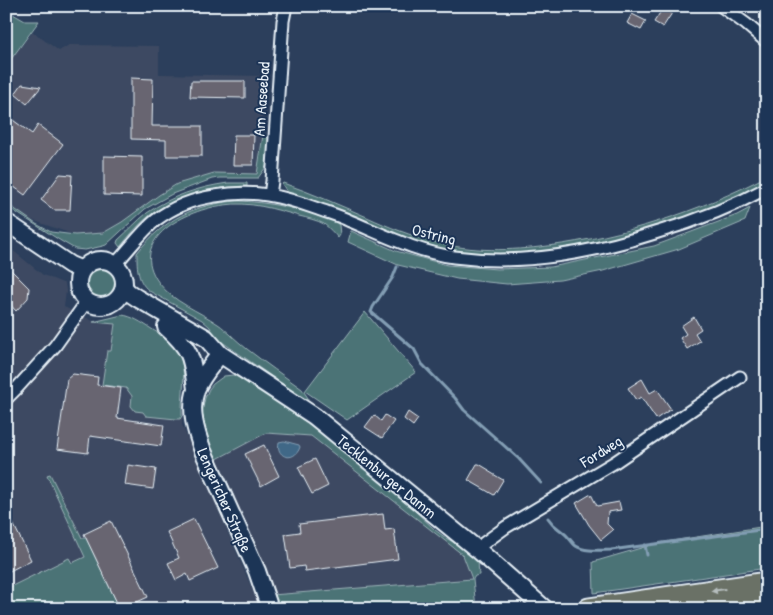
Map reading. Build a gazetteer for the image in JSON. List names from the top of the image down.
{
  "streets": {
    "main road": ["Tecklenburger Damm", "Lengericher Straße"],
    "street": ["Am Aaseebad", "Ostring", "Fordweg"]
  },
  "crossings": [
    ["Am Aaseebad", "Ostring"],
    ["Ostring", "Tecklenburger Damm"],
    ["Fordweg", "Tecklenburger Damm"],
    ["Tecklenburger Damm", "Lengericher Straße"]
  ]
}
